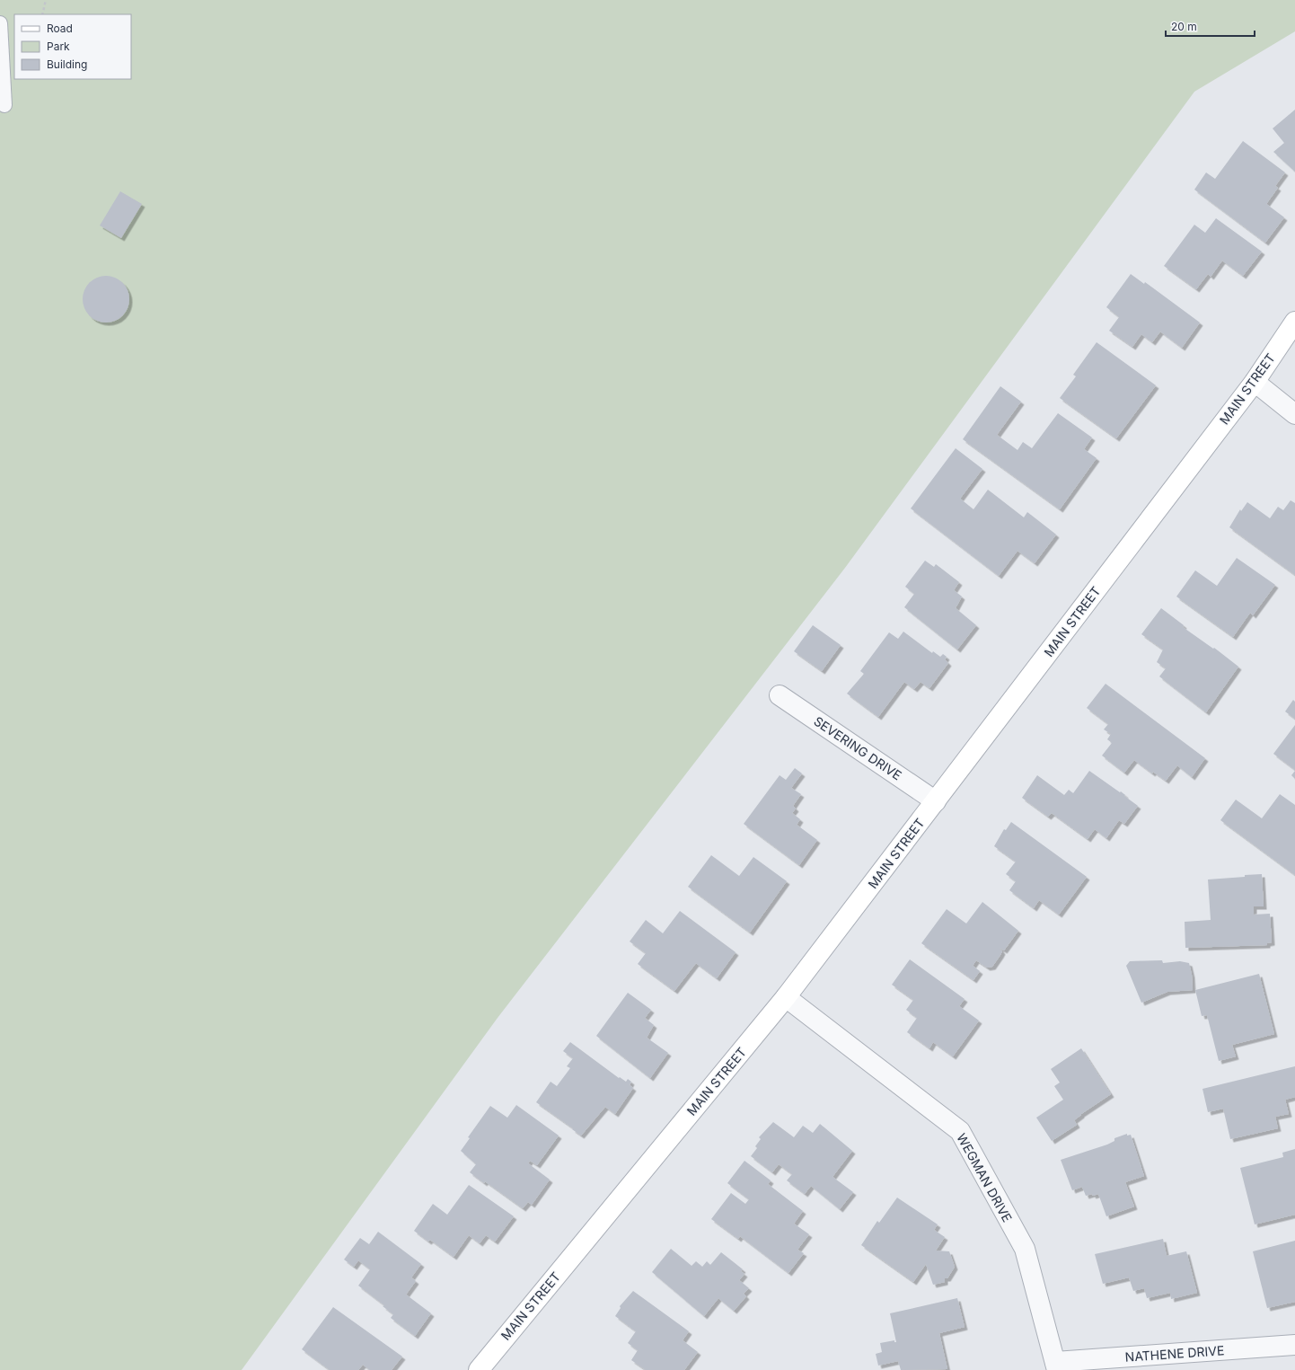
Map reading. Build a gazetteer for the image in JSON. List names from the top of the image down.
{
  "streets": {
    "street": [
      "MAIN STREET",
      "SEVERING DRIVE",
      "WEGMAN DRIVE",
      "NATHENE DRIVE"
    ]
  },
  "crossings": [
    ["MAIN STREET", "SEVERING DRIVE"],
    ["MAIN STREET", "WEGMAN DRIVE"],
    ["WEGMAN DRIVE", "NATHENE DRIVE"]
  ],
  "legend": ["Road", "Park", "Building"],
  "scale_bar": "20 m"
}
